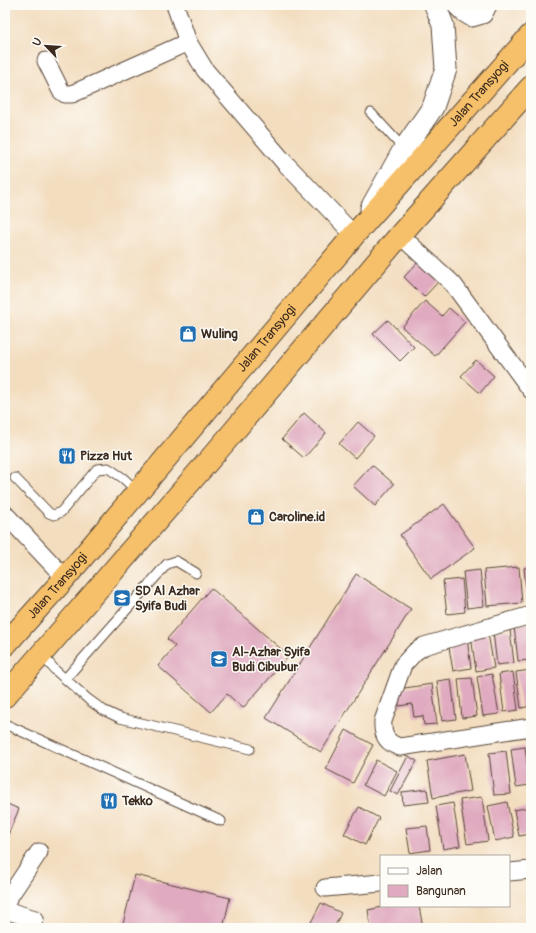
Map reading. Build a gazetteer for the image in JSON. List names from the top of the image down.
{
  "streets": {
    "highway": ["Jalan Transyogi"]
  },
  "places": {
    "shop": ["Wuling", "Caroline.id"],
    "restaurant": ["Pizza Hut", "Tekko"],
    "school or university": ["SD Al Azhar Syifa Budi", "Al-Azhar Syifa Budi Cibubur"]
  },
  "legend": ["Jalan", "Bangunan"],
  "north": "top left"
}
